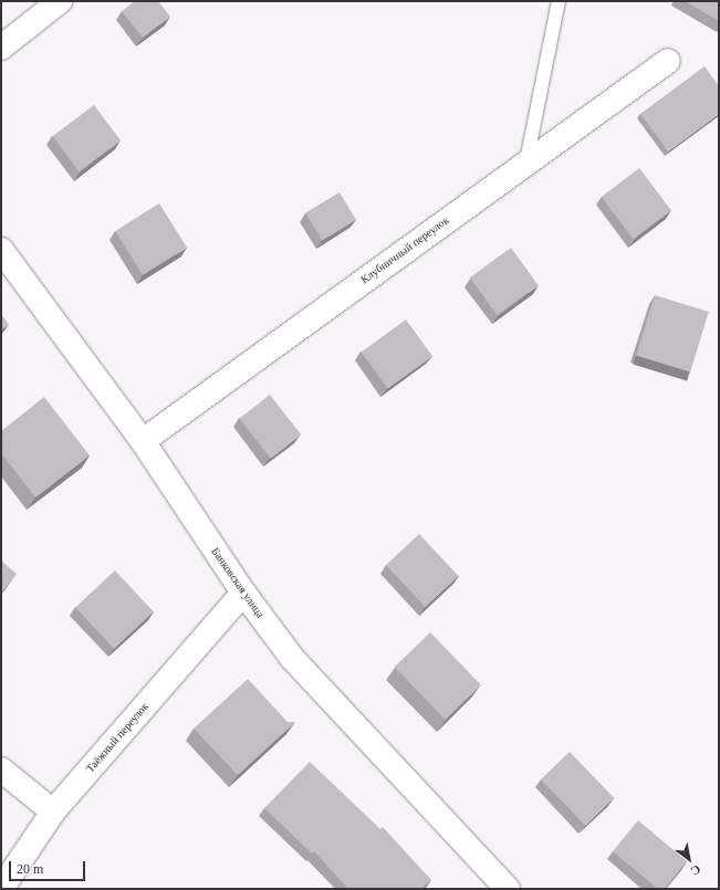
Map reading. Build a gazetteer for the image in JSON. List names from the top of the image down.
{
  "streets": {
    "street": ["Клубничный переулок", "Банковская улица", "Таёжный переулок"]
  },
  "crossings": [
    ["Клубничный переулок", "Банковская улица"],
    ["Банковская улица", "Таёжный переулок"]
  ],
  "scale_bar": "20 m",
  "north": "bottom right"
}
